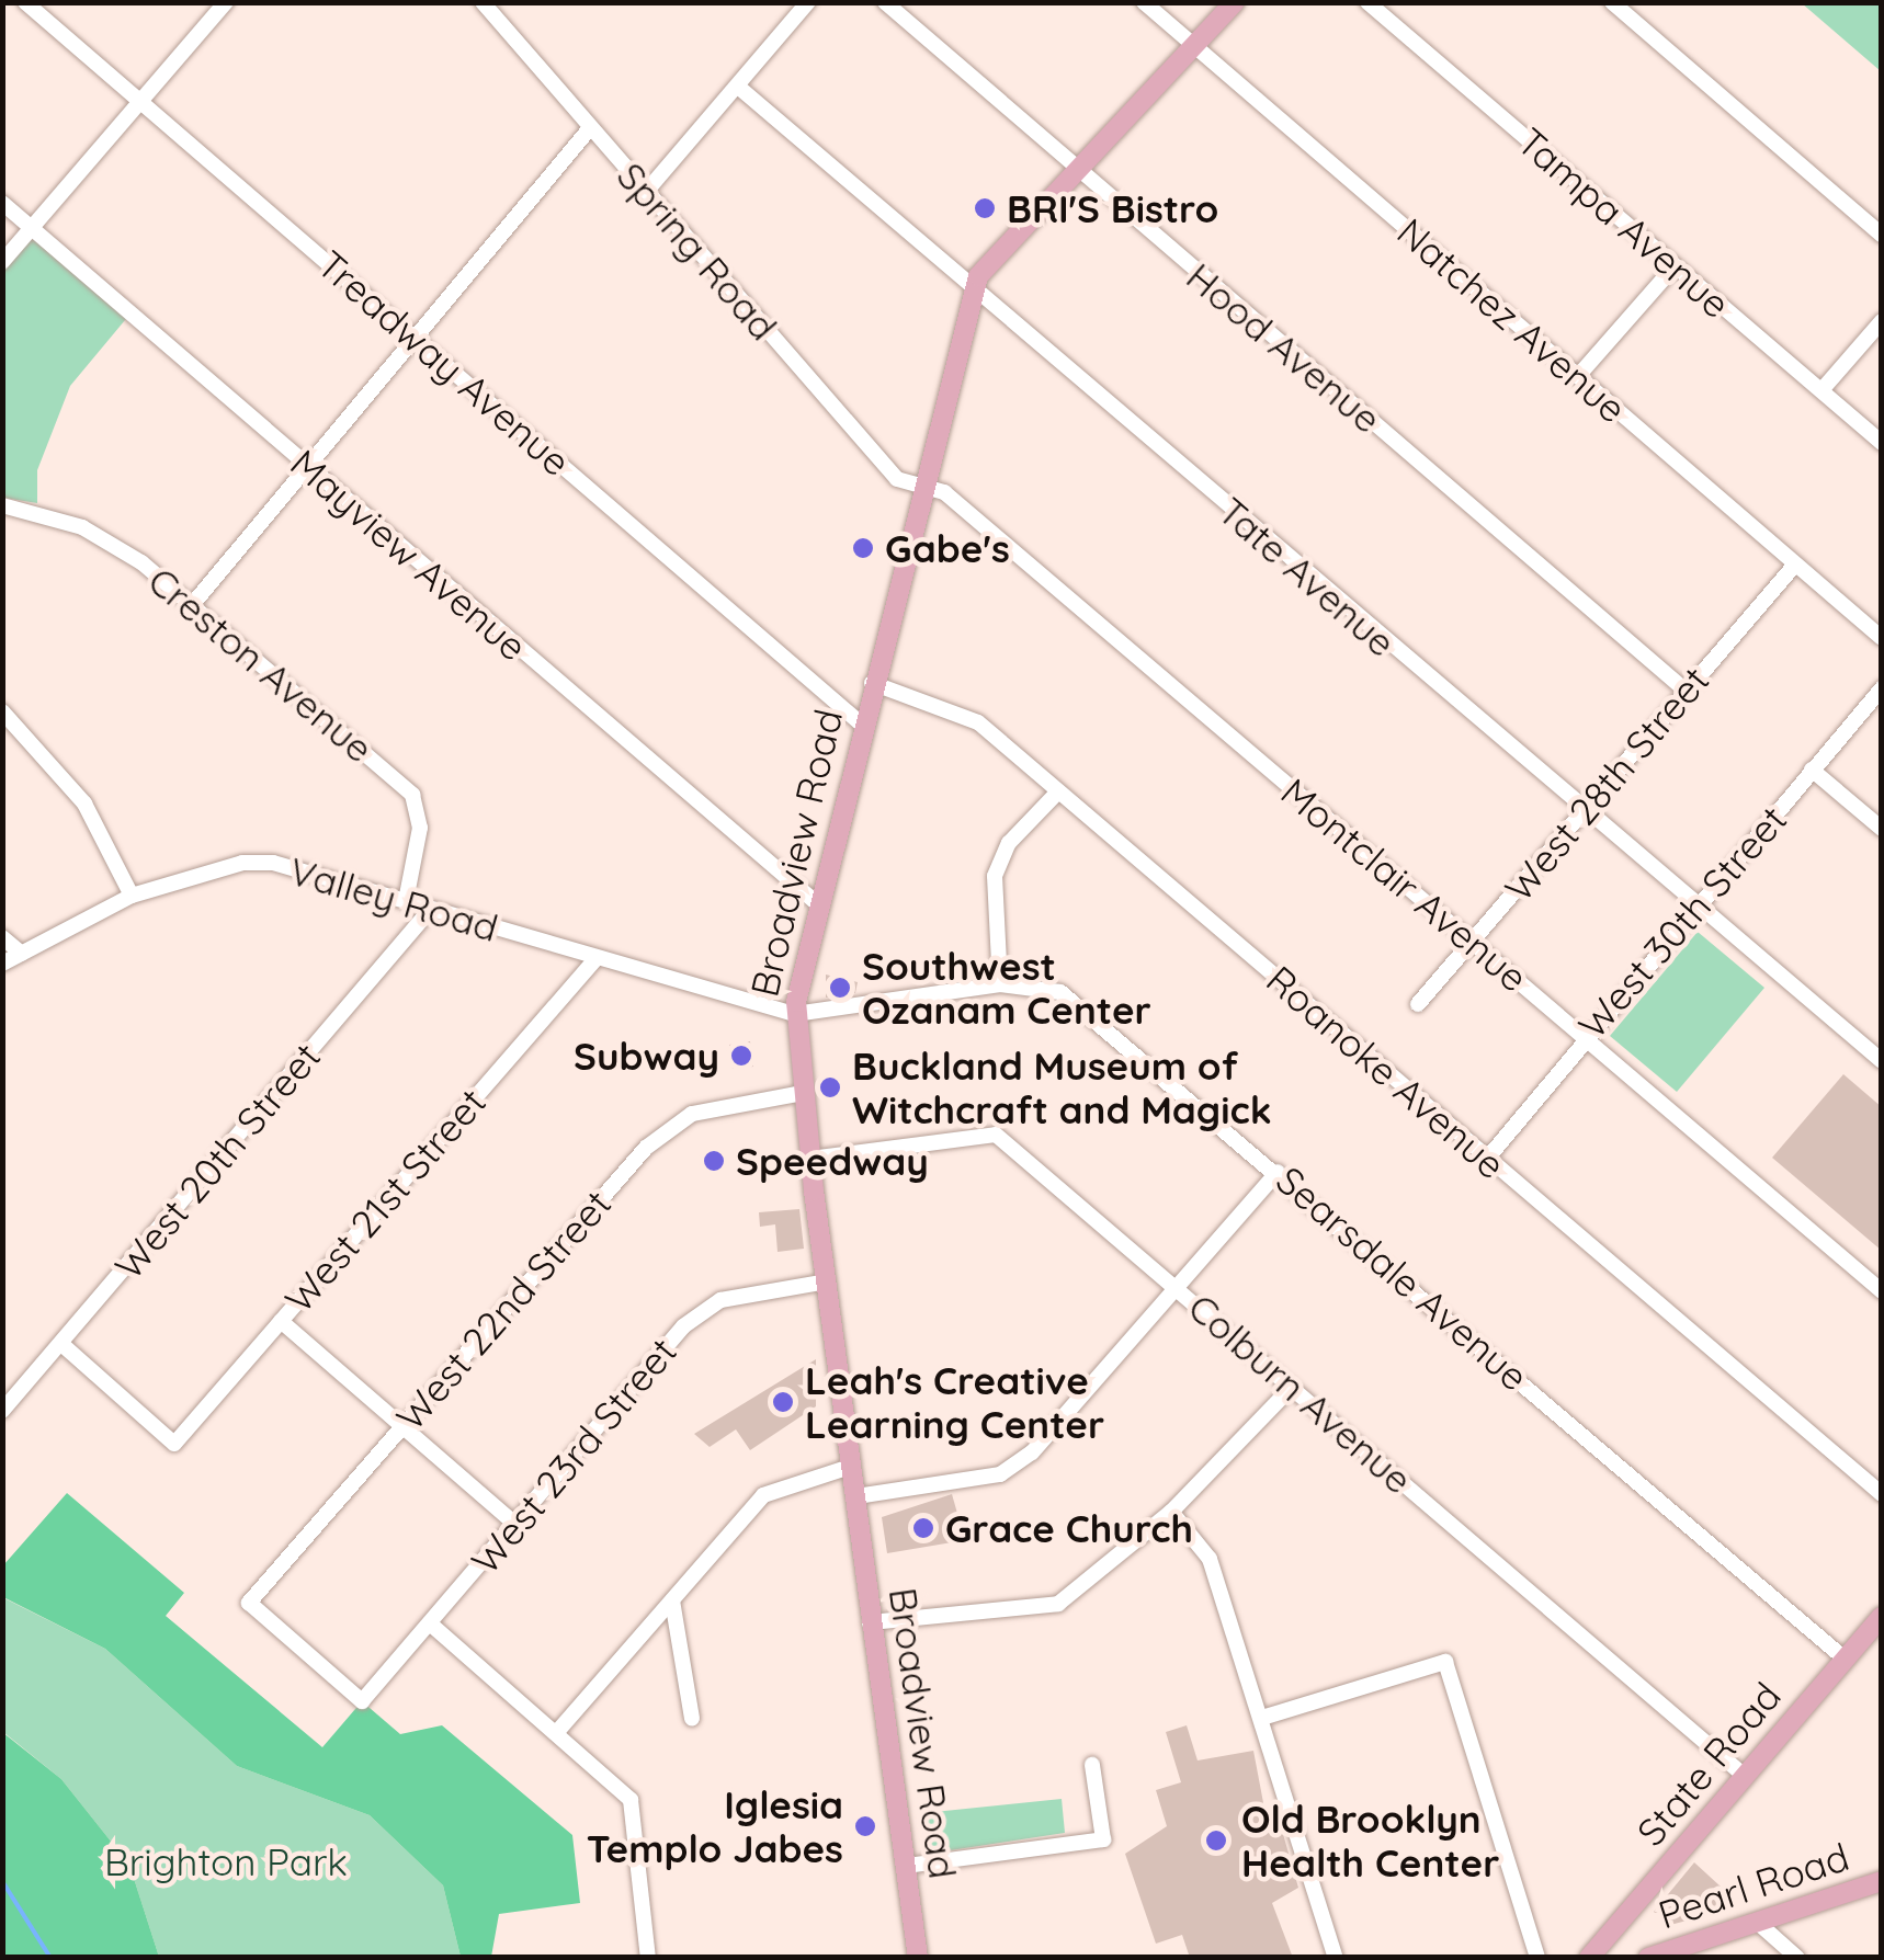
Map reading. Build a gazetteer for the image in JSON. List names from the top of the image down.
{
  "streets": {
    "main road": ["Broadview Road", "State Road", "Pearl Road"],
    "street": [
      "Tampa Avenue",
      "Spring Road",
      "Natchez Avenue",
      "Hood Avenue",
      "Treadway Avenue",
      "Mayview Avenue",
      "Tate Avenue",
      "Creston Avenue",
      "West 28th Street",
      "Montclair Avenue",
      "Valley Road",
      "West 30th Street",
      "Roanoke Avenue",
      "West 20th Street",
      "West 21st Street",
      "Searsdale Avenue",
      "West 22nd Street",
      "Colburn Avenue",
      "West 23rd Street"
    ]
  },
  "crossings": [
    ["Spring Road", "Broadview Road"],
    ["Spring Road", "Montclair Avenue"],
    ["Natchez Avenue", "West 28th Street"],
    ["Natchez Avenue", "Broadview Road"],
    ["Hood Avenue", "West 28th Street"],
    ["Hood Avenue", "Broadview Road"],
    ["Treadway Avenue", "Broadview Road"],
    ["Mayview Avenue", "Broadview Road"],
    ["Tate Avenue", "West 28th Street"],
    ["Tate Avenue", "Broadview Road"],
    ["Tate Avenue", "West 30th Street"],
    ["Creston Avenue", "Valley Road"],
    ["West 28th Street", "Montclair Avenue"],
    ["Broadview Road", "Montclair Avenue"],
    ["Broadview Road", "Valley Road"],
    ["Broadview Road", "Roanoke Avenue"],
    ["Broadview Road", "Searsdale Avenue"],
    ["Broadview Road", "West 22nd Street"],
    ["Broadview Road", "Colburn Avenue"],
    ["Broadview Road", "West 23rd Street"],
    ["Montclair Avenue", "West 30th Street"],
    ["Valley Road", "West 20th Street"],
    ["Valley Road", "West 21st Street"],
    ["Valley Road", "Searsdale Avenue"],
    ["West 30th Street", "Roanoke Avenue"],
    ["West 20th Street", "West 21st Street"],
    ["Searsdale Avenue", "State Road"],
    ["West 22nd Street", "West 23rd Street"],
    ["Colburn Avenue", "State Road"]
  ],
  "parks": ["Brighton Park"],
  "places": [
    "BRI'S Bistro",
    "Gabe's",
    "Southwest Ozanam Center",
    "Subway",
    "Buckland Museum of Witchcraft and Magick",
    "Speedway",
    "Leah's Creative Learning Center",
    "Grace Church",
    "Iglesia Templo Jabes",
    "Old Brooklyn Health Center"
  ]
}
